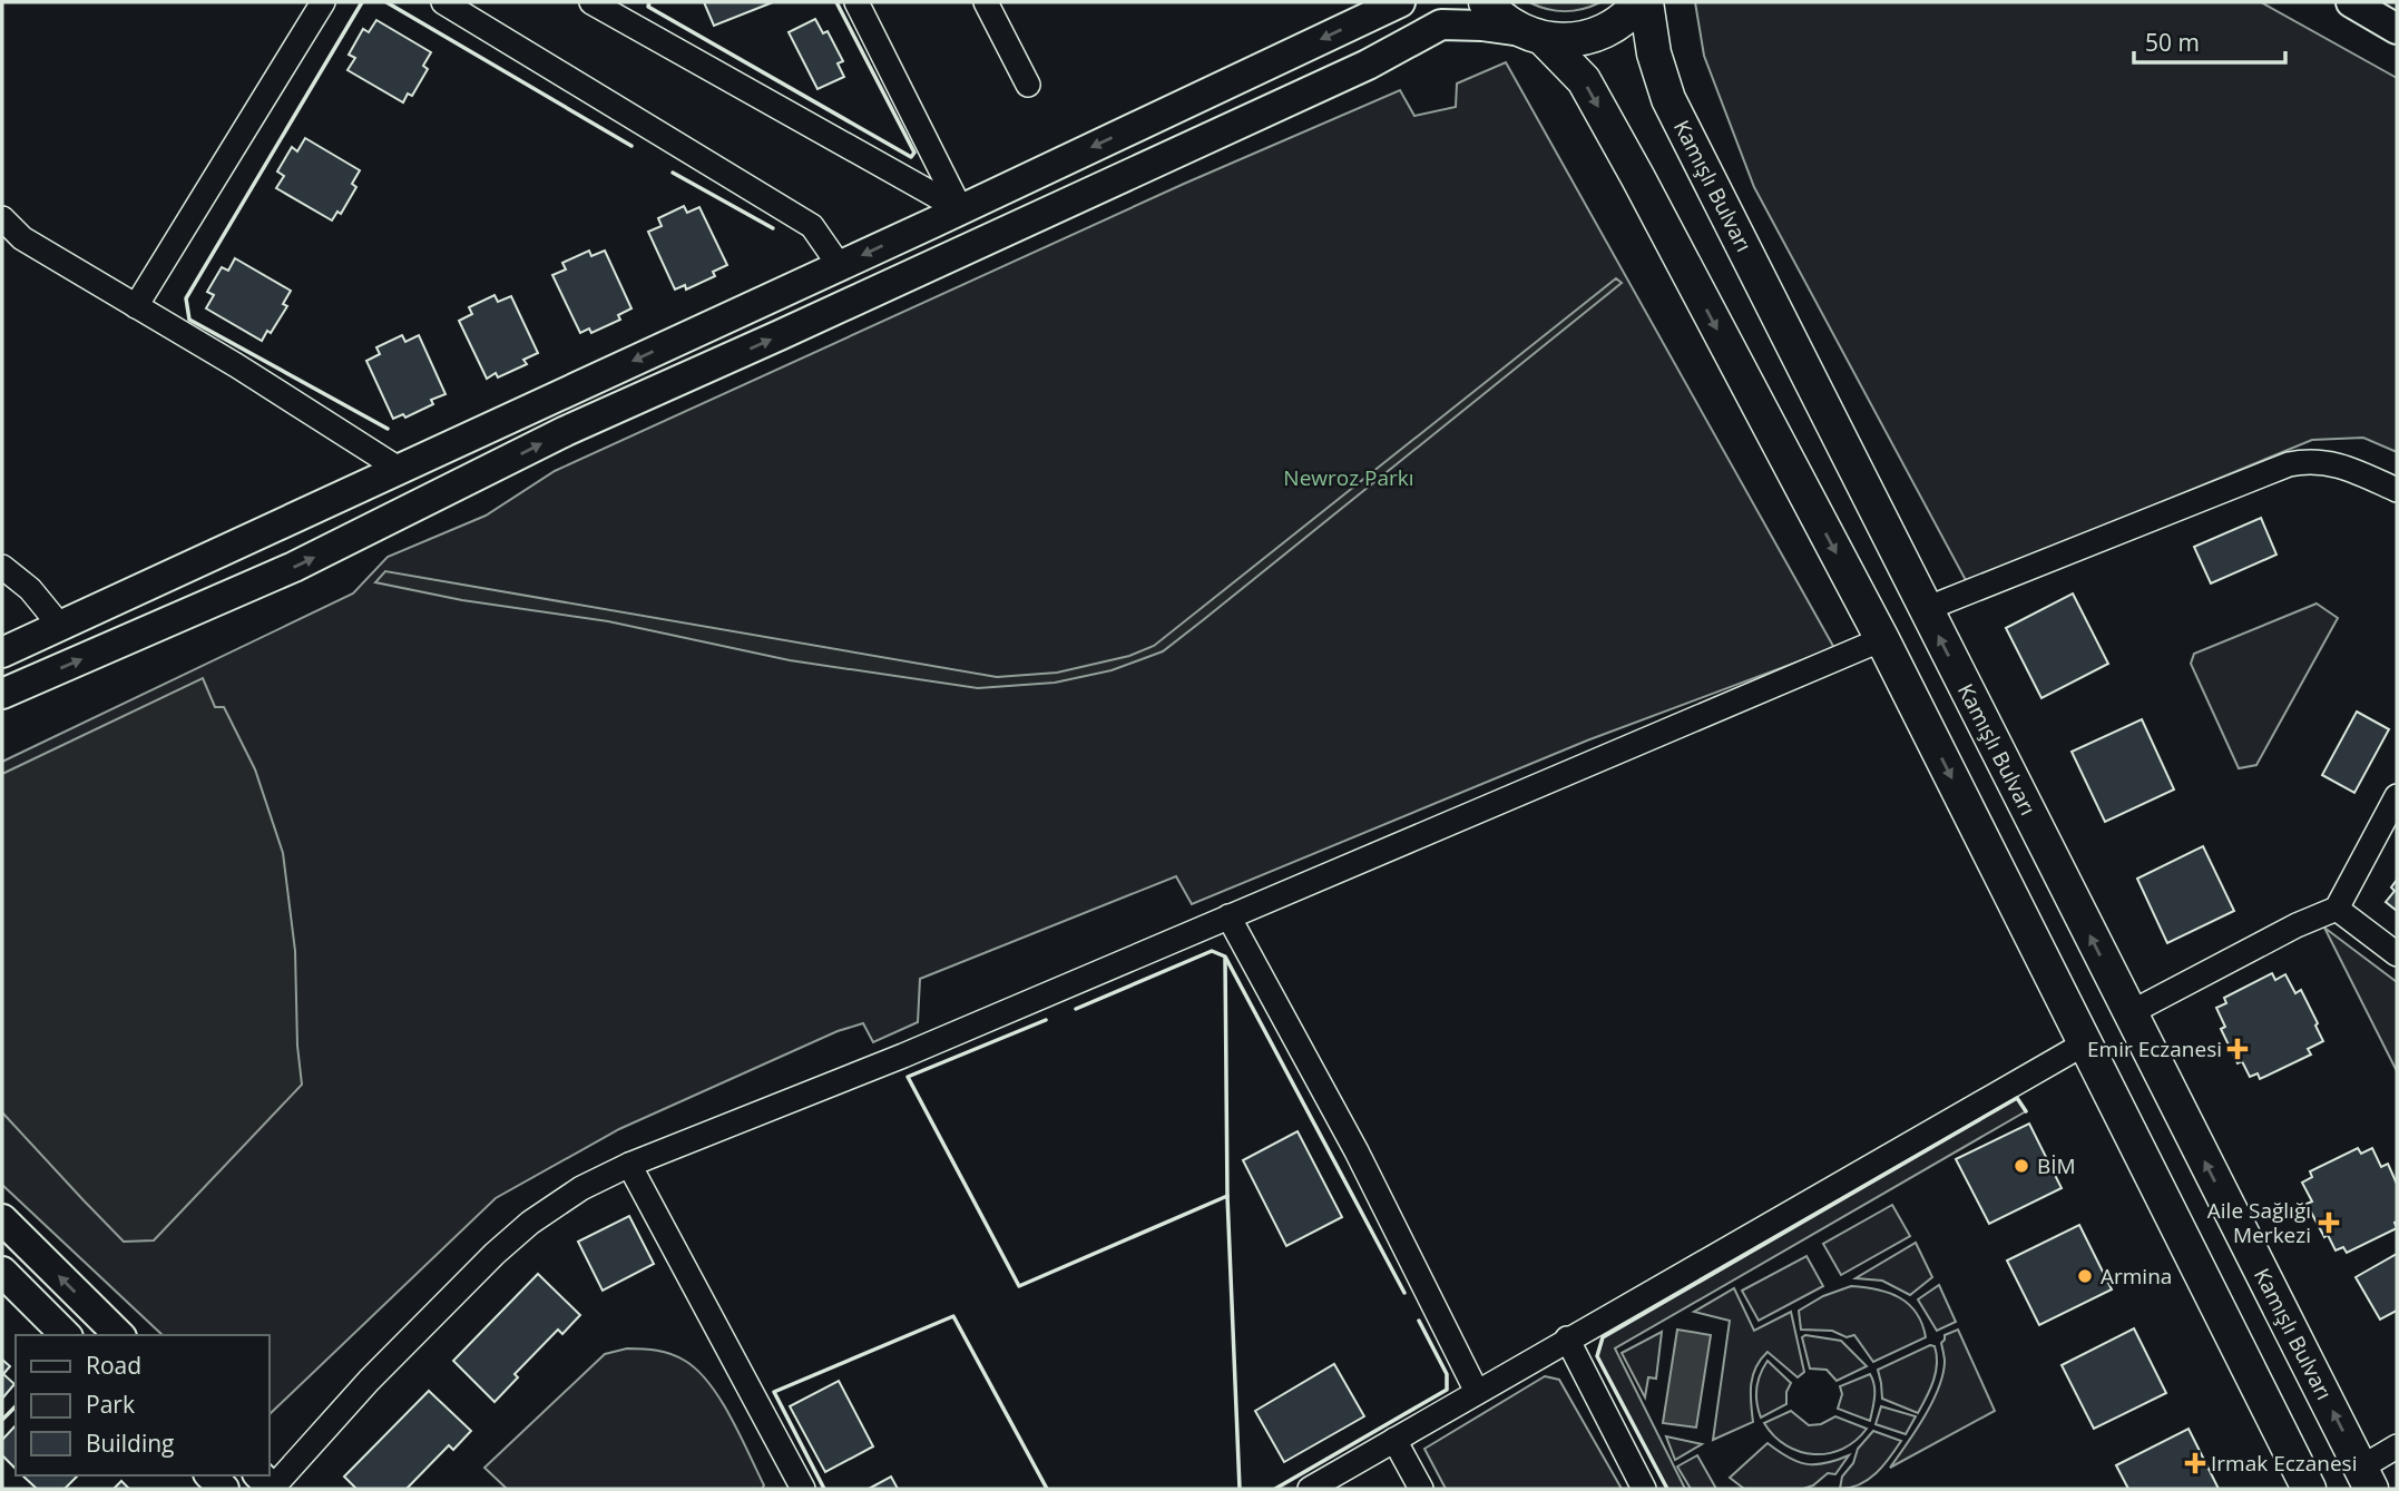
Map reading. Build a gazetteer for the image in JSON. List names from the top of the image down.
{
  "streets": {
    "highway": ["Kamışlı Bulvarı"]
  },
  "parks": ["Newroz Parkı"],
  "places": {
    "health": ["Emir Eczanesi", "Aile Sağlığı Merkezi", "Irmak Eczanesi"],
    "other": ["BİM", "Armina"]
  },
  "legend": ["Road", "Park", "Building"],
  "scale_bar": "50 m"
}
